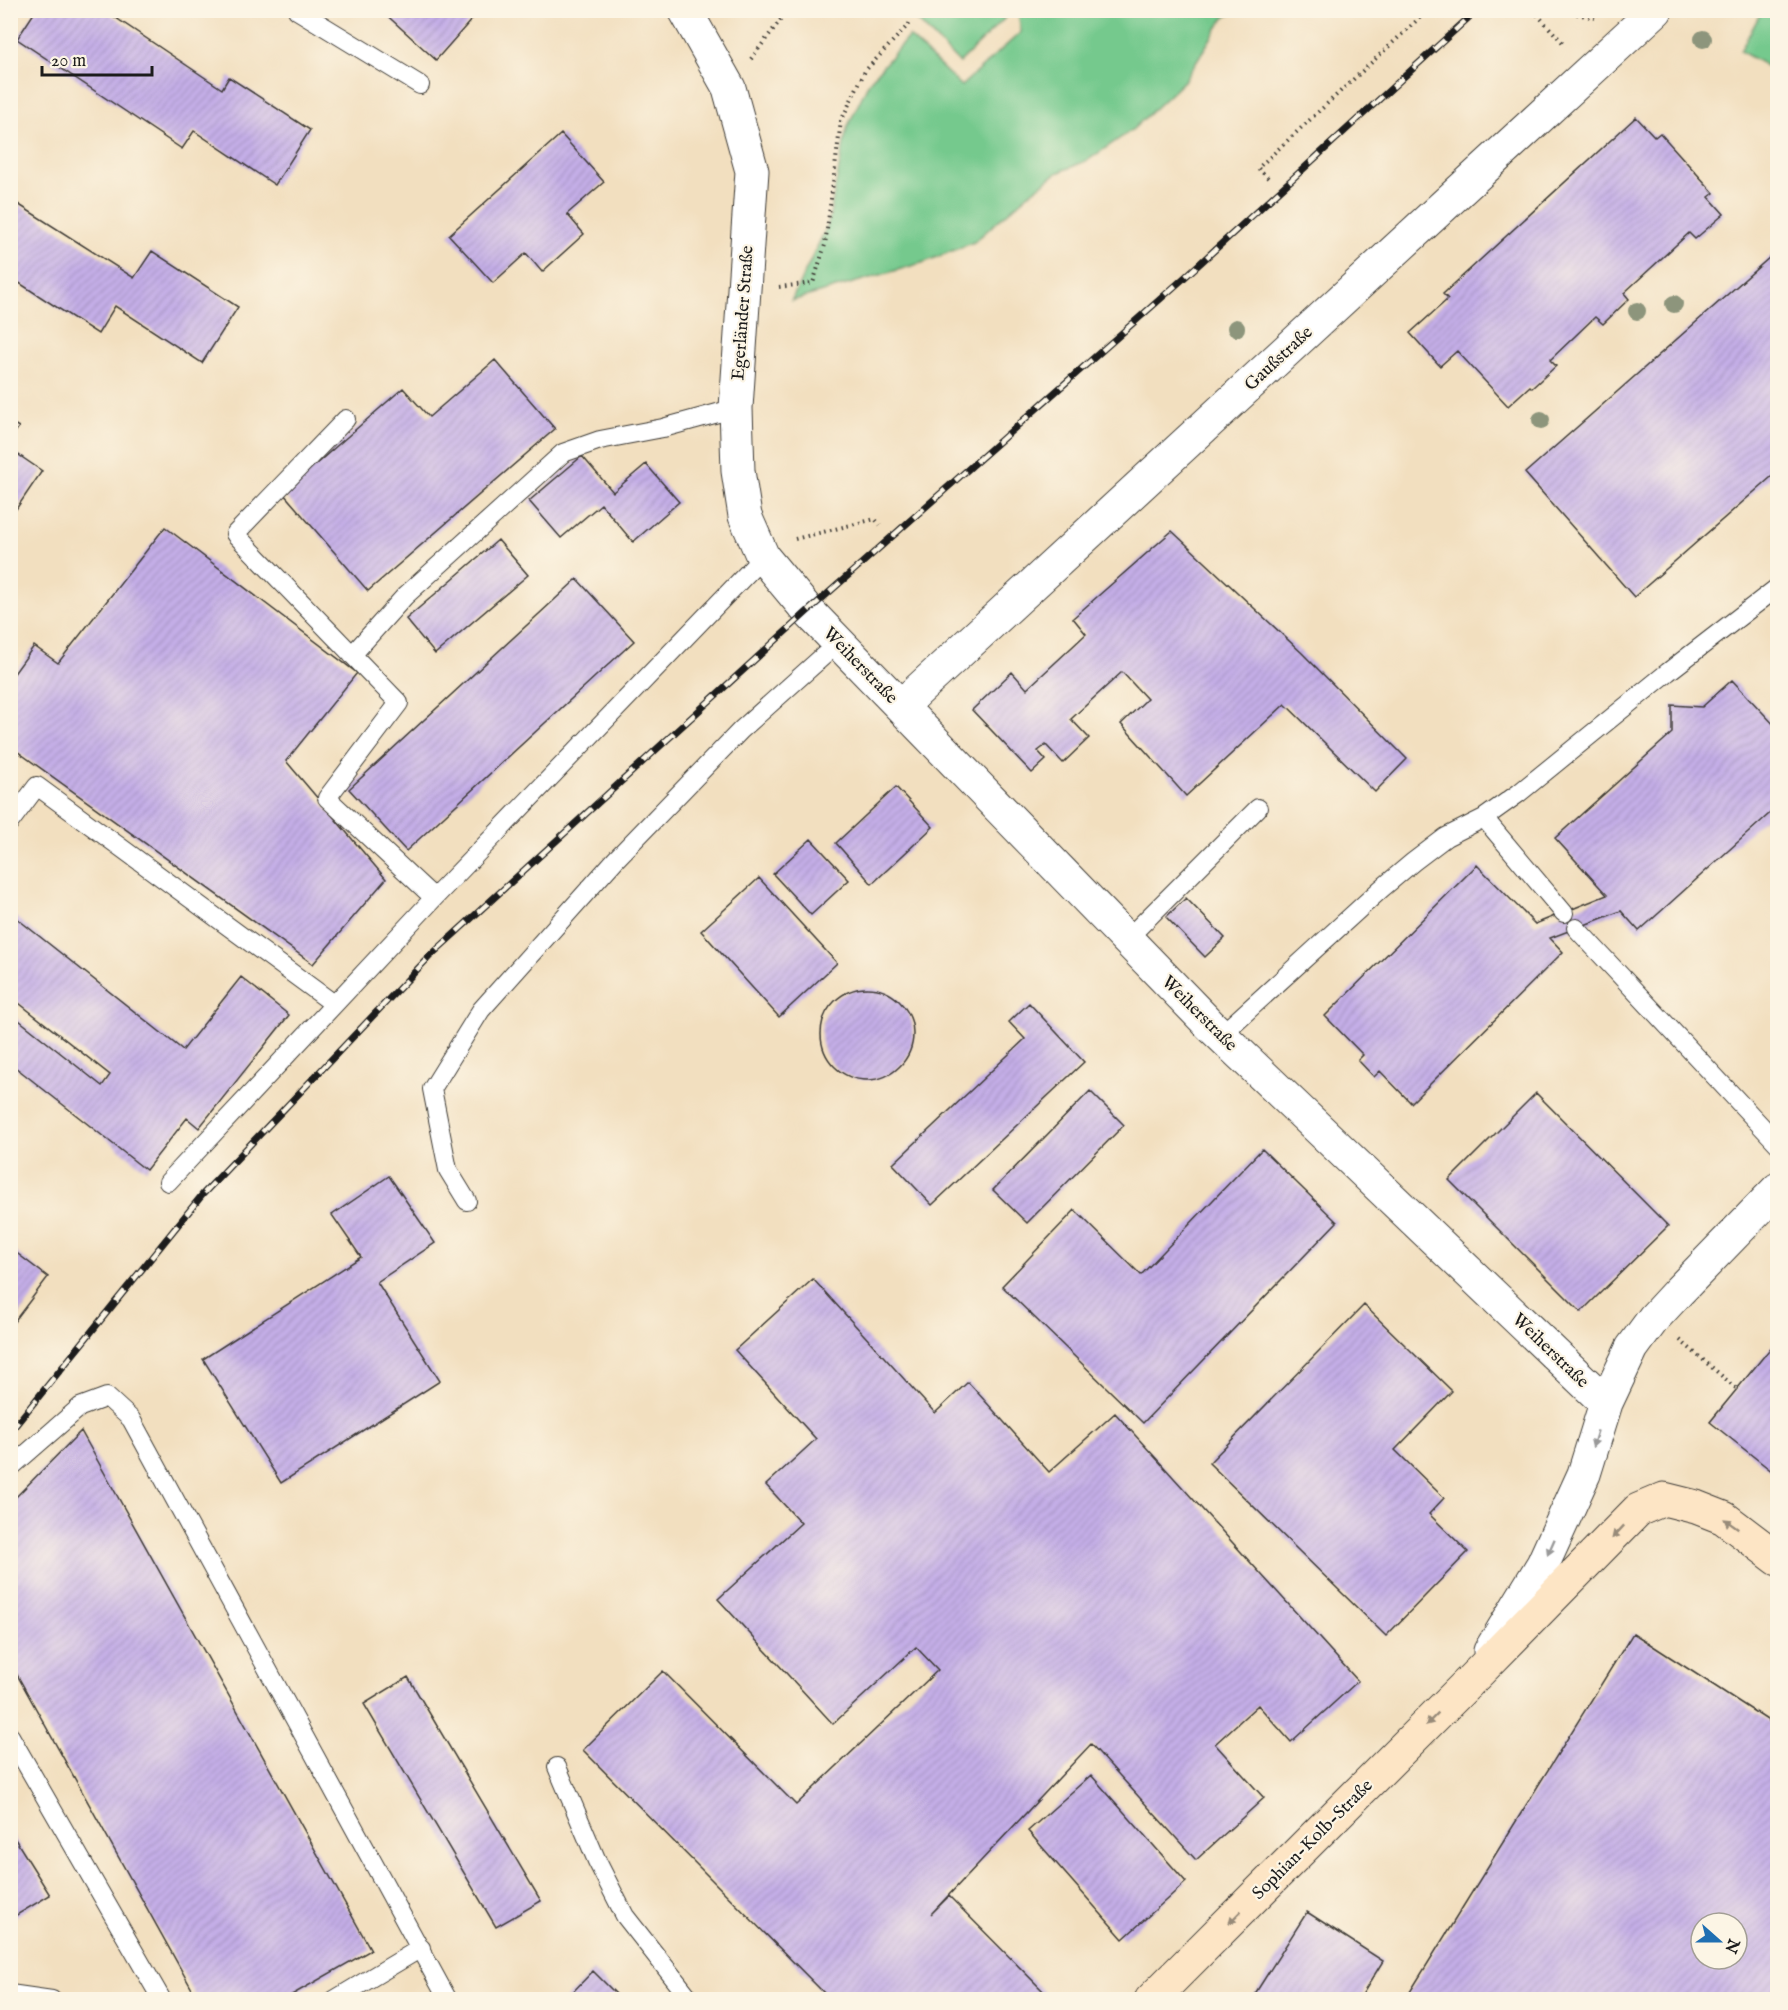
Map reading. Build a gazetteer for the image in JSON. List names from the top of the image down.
{
  "streets": {
    "main road": ["Sophian-Kolb-Straße"],
    "street": ["Egerländer Straße", "Gaußstraße", "Weiherstraße"]
  },
  "crossings": [
    ["Egerländer Straße", "Weiherstraße"],
    ["Gaußstraße", "Weiherstraße"]
  ],
  "one_way": ["Sophian-Kolb-Straße"],
  "scale_bar": "20 m",
  "north": "right"
}
